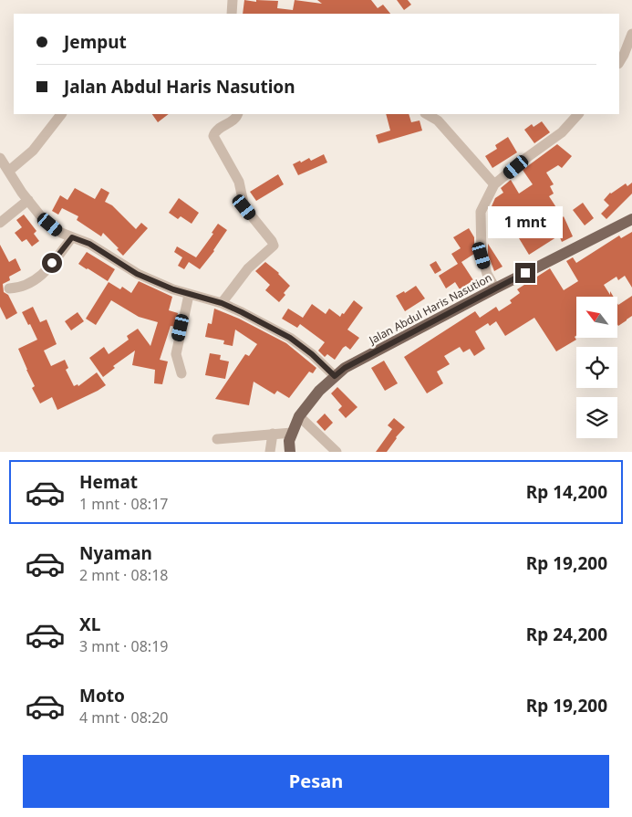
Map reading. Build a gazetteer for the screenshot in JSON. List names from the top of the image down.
{
  "streets": {
    "main road": ["Jalan Abdul Haris Nasution"]
  },
  "north": "top left",
  "page": {
    "banner": ["Jemput", "Jalan Abdul Haris Nasution"],
    "bubble": "1 mnt",
    "list": [
      {
        "name": "Hemat",
        "note": "1 mnt · 08:17",
        "value": "Rp 14,200"
      },
      {
        "name": "Nyaman",
        "note": "2 mnt · 08:18",
        "value": "Rp 19,200"
      },
      {
        "name": "XL",
        "note": "3 mnt · 08:19",
        "value": "Rp 24,200"
      },
      {
        "name": "Moto",
        "note": "4 mnt · 08:20",
        "value": "Rp 19,200"
      }
    ],
    "buttons": "Pesan"
  }
}
